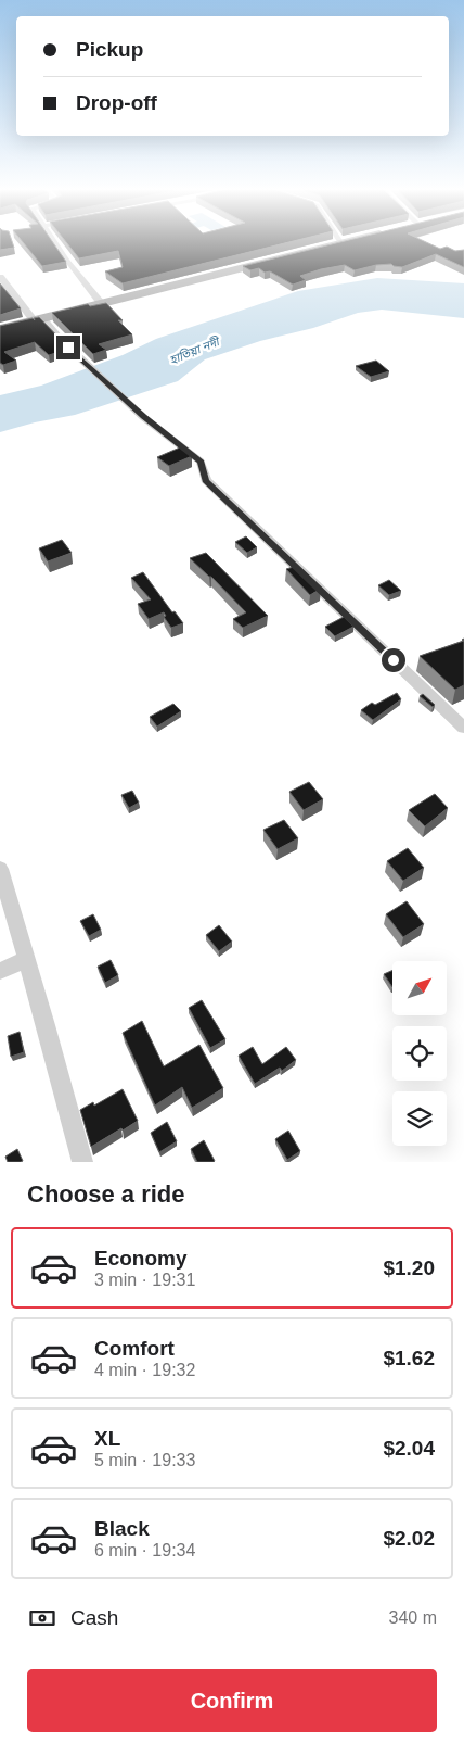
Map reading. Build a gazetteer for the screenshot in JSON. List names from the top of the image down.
{
  "water": ["হাতিয়া নদী"],
  "north": "top right",
  "page": {
    "banner": ["Pickup", "Drop-off"],
    "heading": "Choose a ride",
    "list": [
      {
        "name": "Economy",
        "note": "3 min · 19:31",
        "value": "$1.20"
      },
      {
        "name": "Comfort",
        "note": "4 min · 19:32",
        "value": "$1.62"
      },
      {
        "name": "XL",
        "note": "5 min · 19:33",
        "value": "$2.04"
      },
      {
        "name": "Black",
        "note": "6 min · 19:34",
        "value": "$2.02"
      }
    ],
    "pay": ["Cash", "340 m"],
    "buttons": "Confirm"
  }
}
